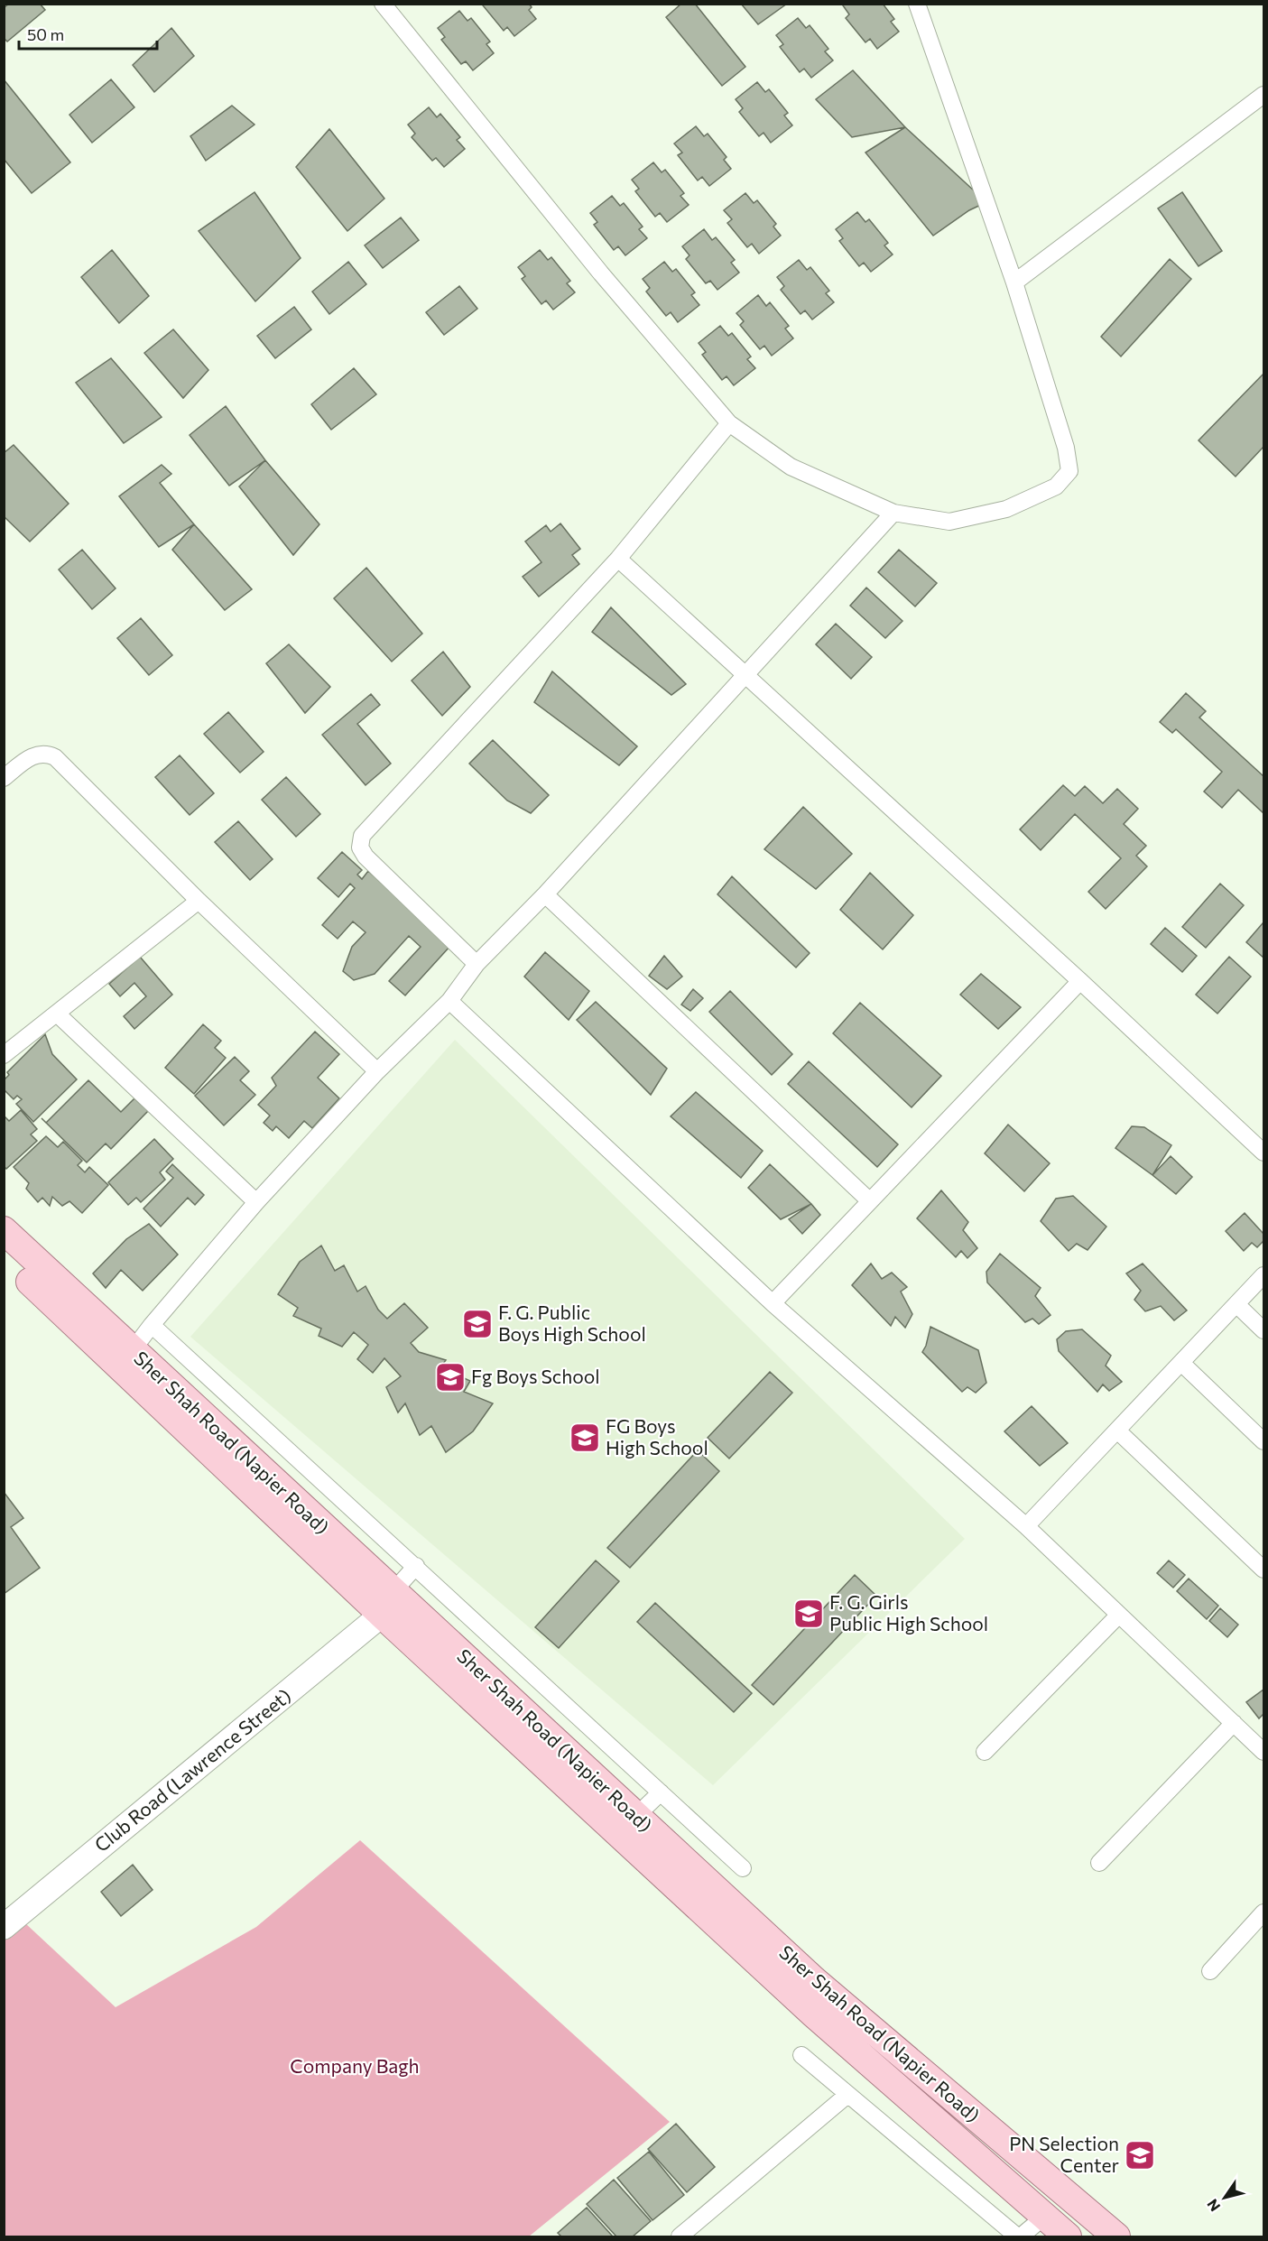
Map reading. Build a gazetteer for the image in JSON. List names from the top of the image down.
{
  "streets": {
    "main road": ["Sher Shah Road (Napier Road)"],
    "street": ["Club Road (Lawrence Street)"]
  },
  "crossings": [
    ["Sher Shah Road (Napier Road)", "Club Road (Lawrence Street)"]
  ],
  "parks": ["Company Bagh"],
  "places": {
    "school or university": [
      "F. G. Public Boys High School",
      "Fg Boys School",
      "FG Boys High School",
      "F. G. Girls Public High School",
      "PN Selection Center"
    ]
  },
  "scale_bar": "50 m",
  "north": "bottom left"
}
